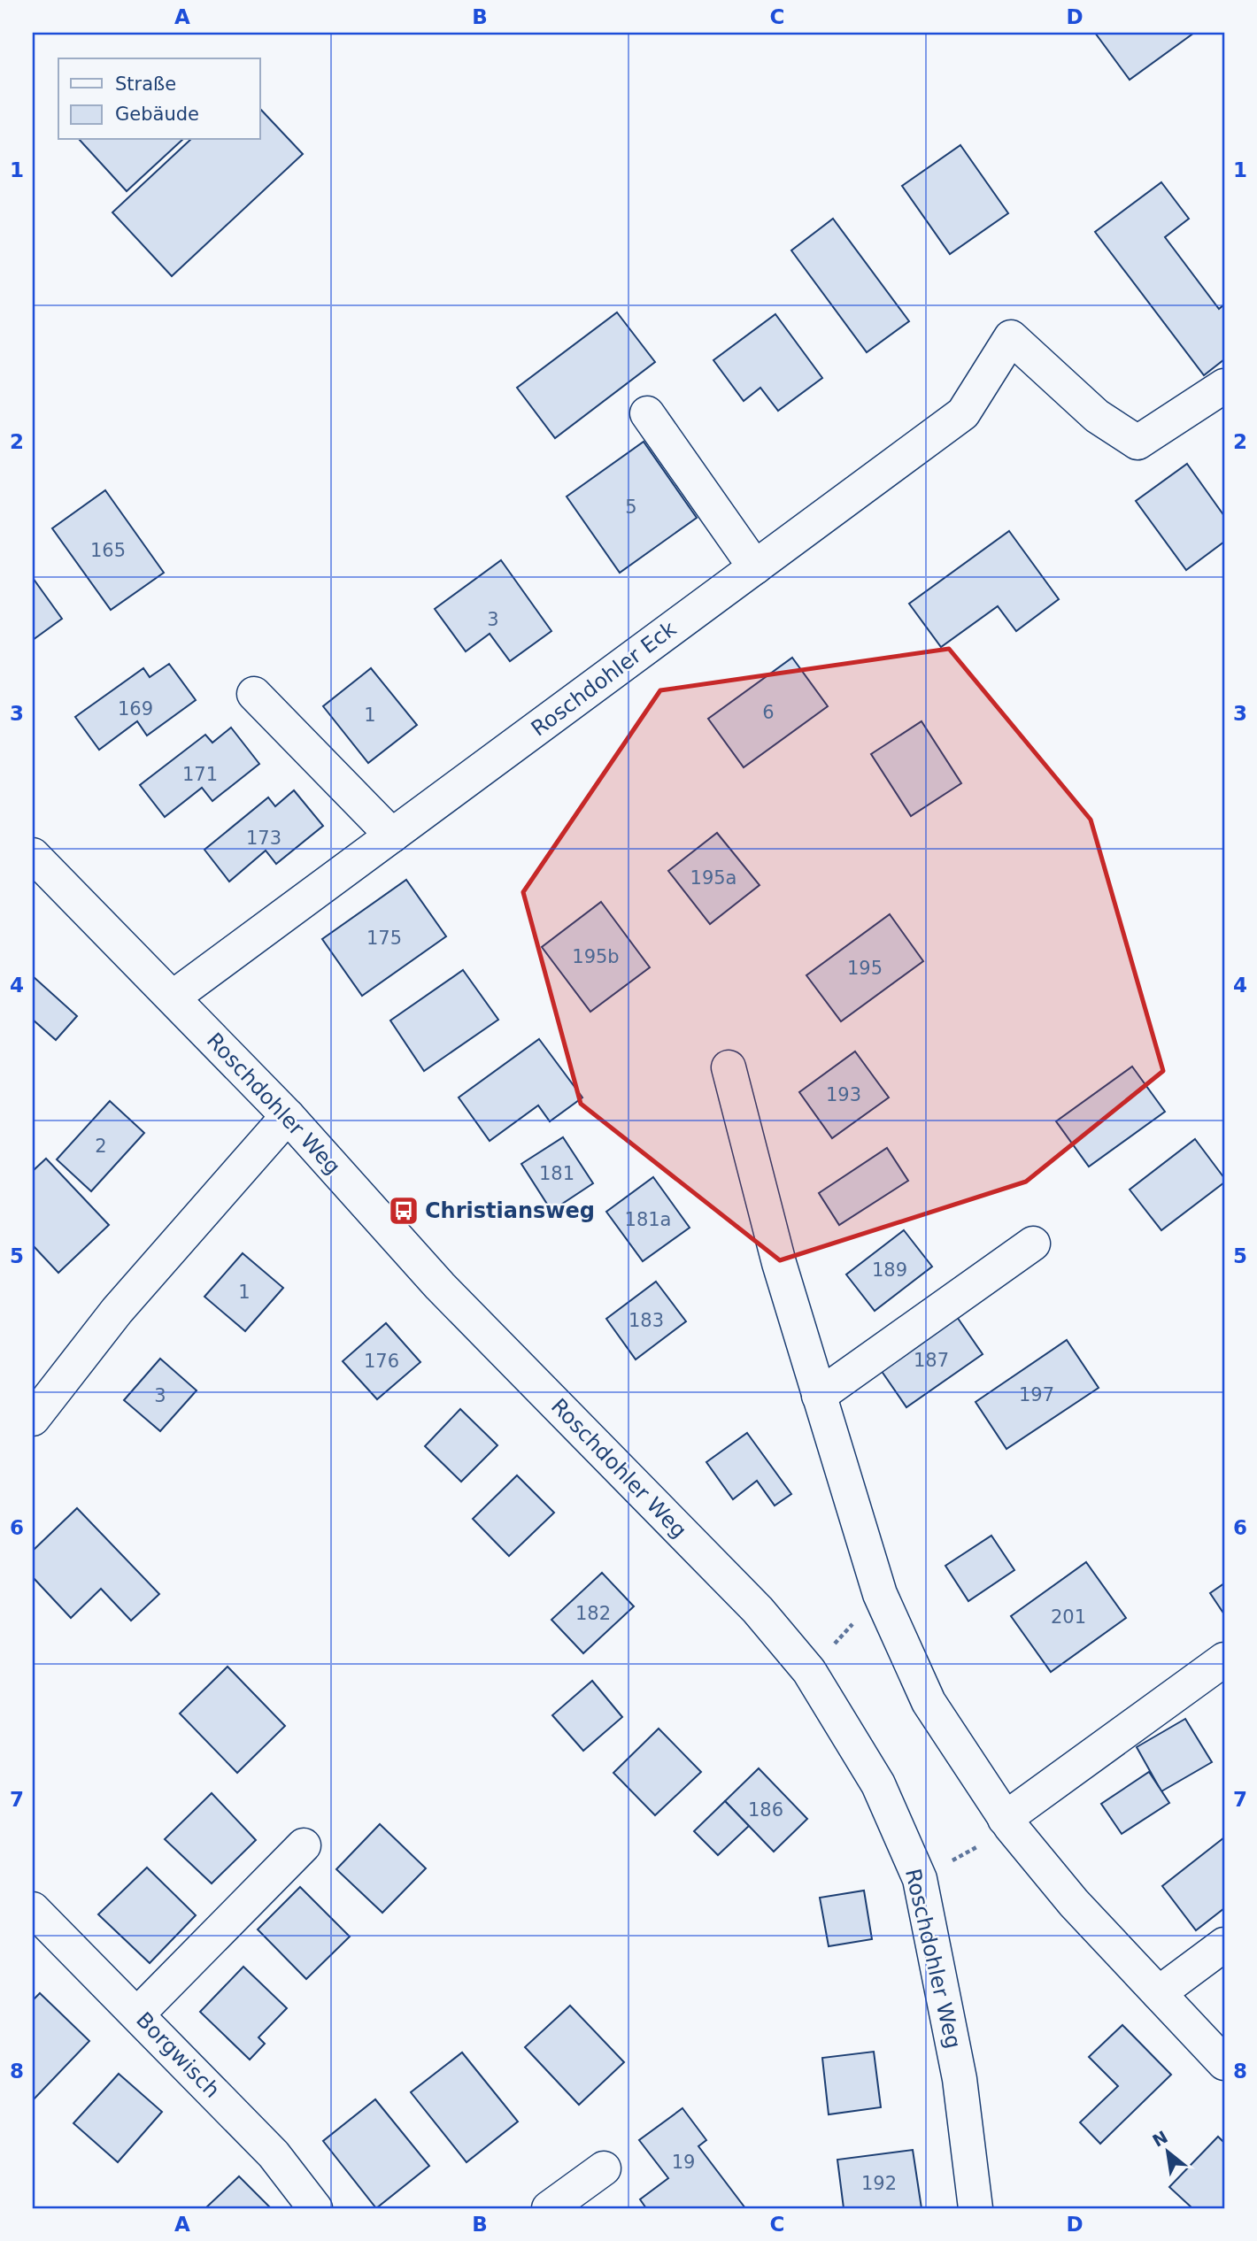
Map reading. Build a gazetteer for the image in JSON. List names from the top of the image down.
{
  "streets": {
    "street": ["Roschdohler Eck", "Roschdohler Weg", "Borgwisch"]
  },
  "crossings": [
    ["Roschdohler Eck", "Roschdohler Weg"]
  ],
  "places": {
    "bus stop": ["Christiansweg"]
  },
  "house_numbers": [
    "5",
    "165",
    "3",
    "169",
    "6",
    "1",
    "171",
    "173",
    "195a",
    "175",
    "195b",
    "195",
    "193",
    "2",
    "181",
    "181a",
    "189",
    "1",
    "183",
    "187",
    "176",
    "197",
    "3",
    "182",
    "201",
    "186",
    "19",
    "192"
  ],
  "legend": ["Straße", "Gebäude"],
  "north": "top left",
  "grid": {
    "columns": [
      "A",
      "B",
      "C",
      "D"
    ],
    "rows": [
      "1",
      "2",
      "3",
      "4",
      "5",
      "6",
      "7",
      "8"
    ]
  }
}
